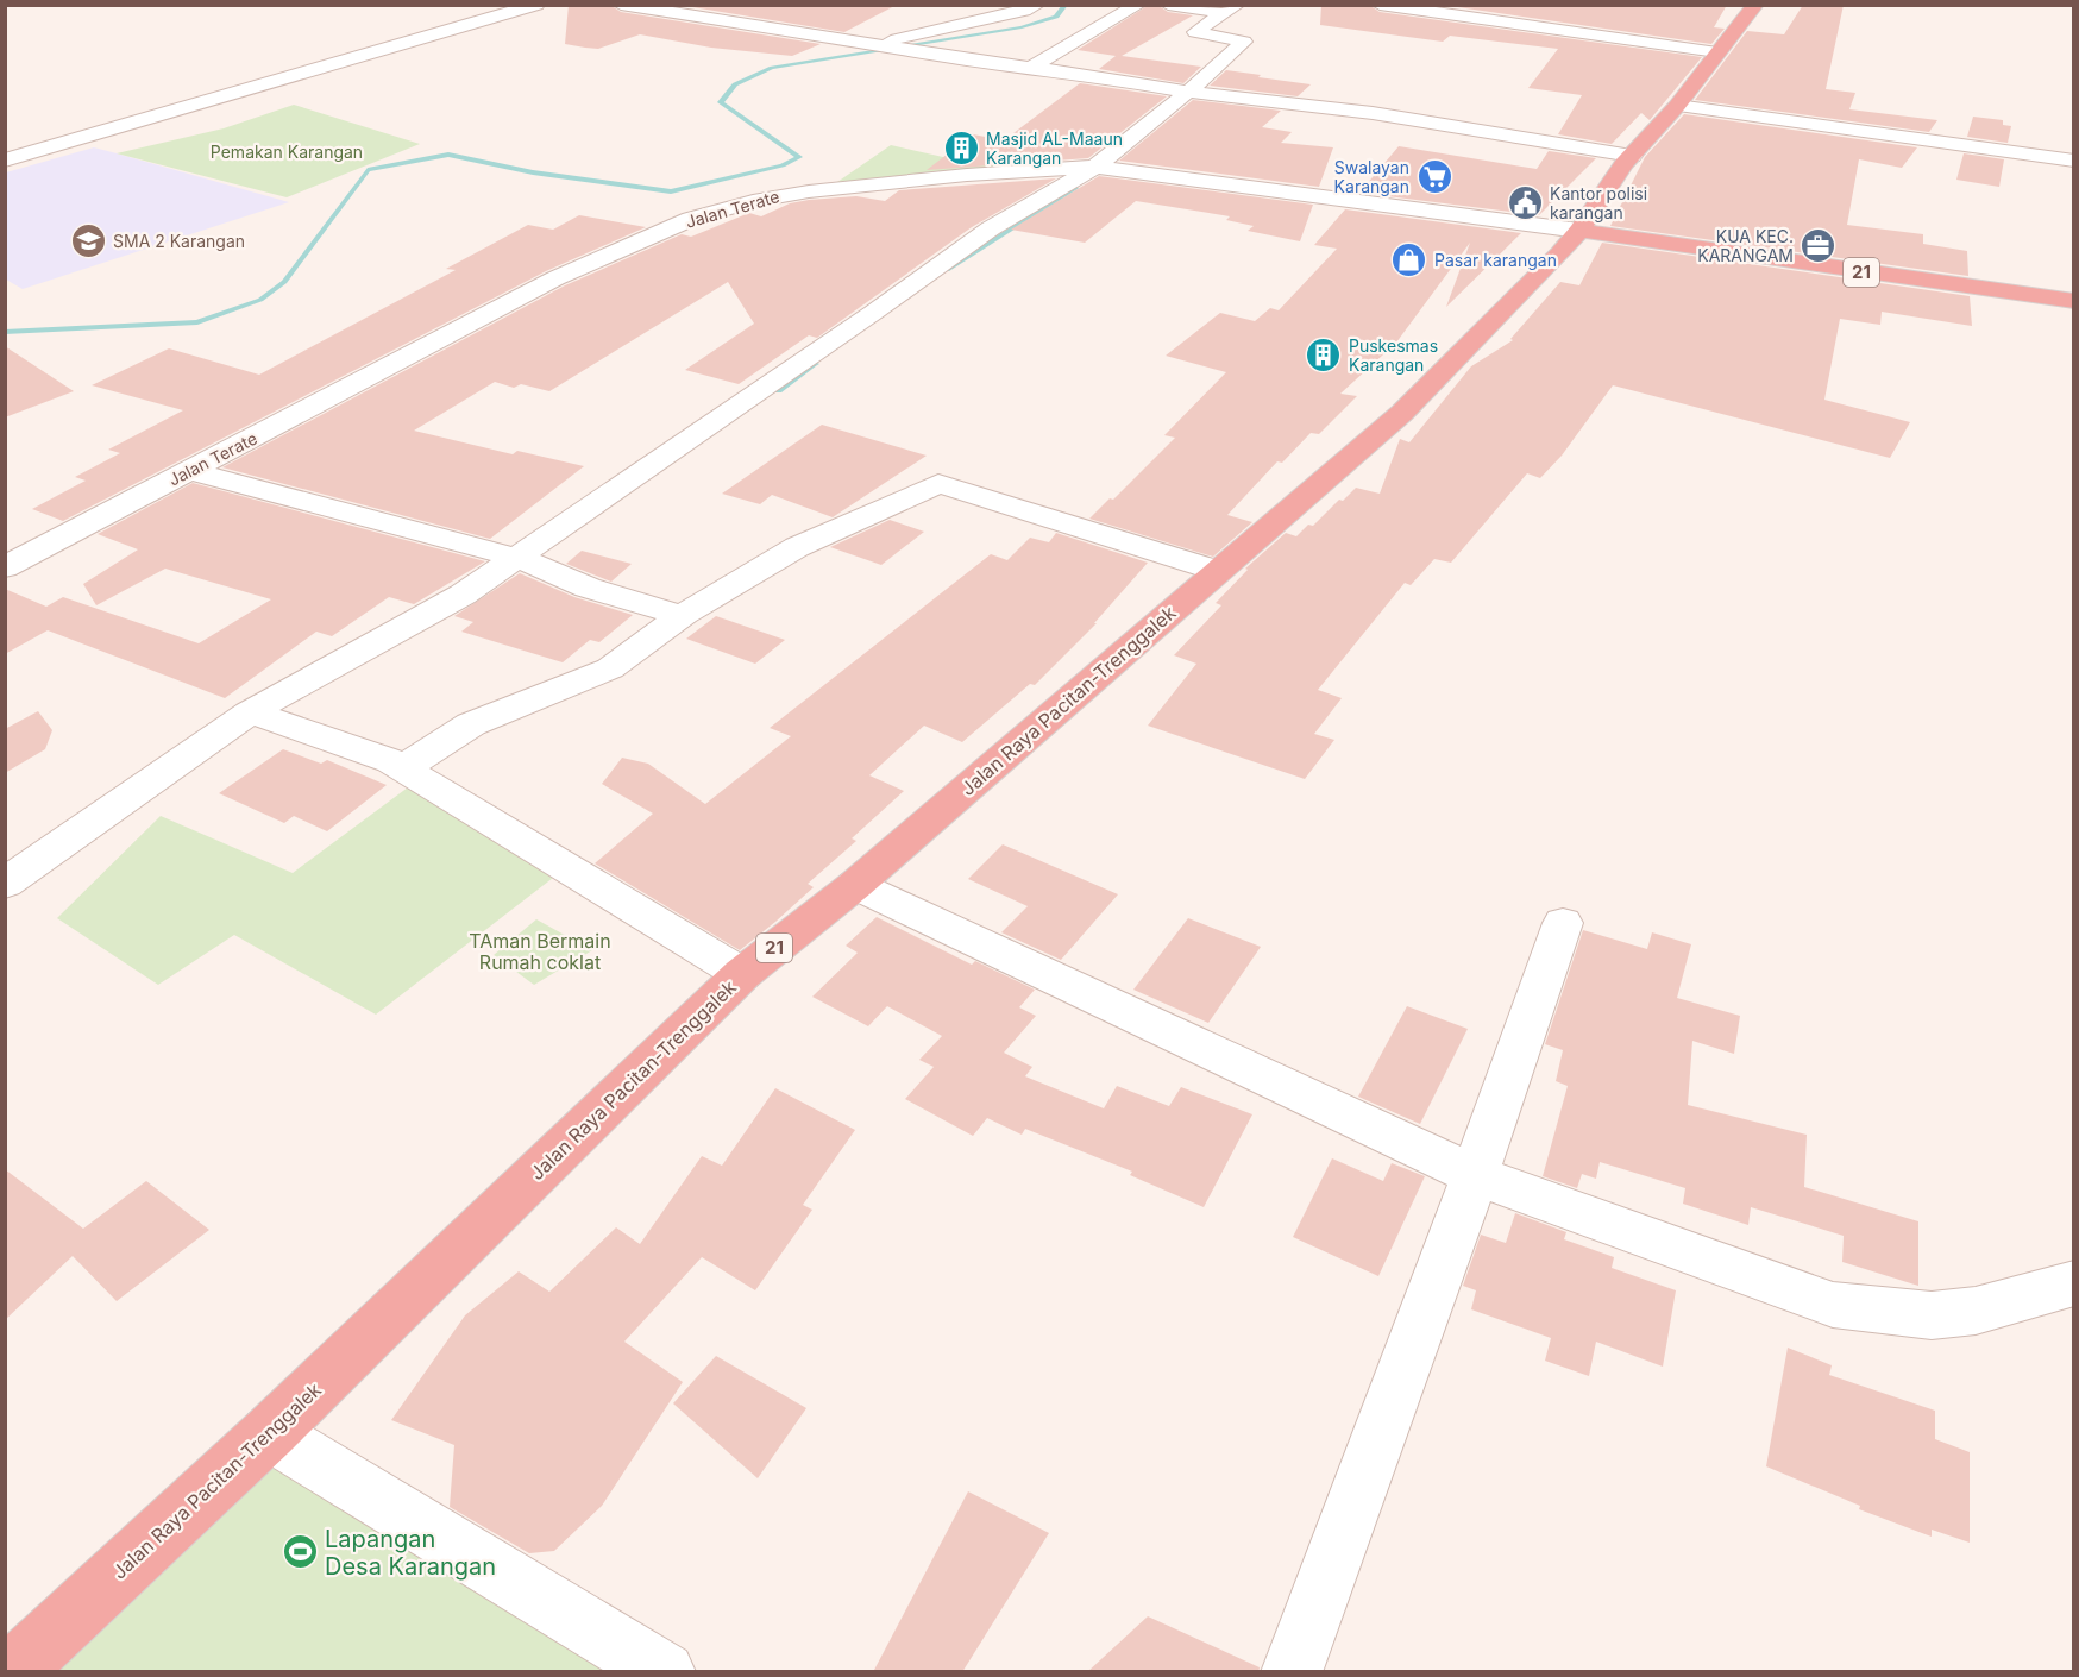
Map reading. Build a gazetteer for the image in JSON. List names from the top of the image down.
{
  "streets": {
    "highway": ["21", "Jalan Raya Pacitan-Trenggalek"],
    "street": ["Jalan Terate"]
  },
  "crossings": [
    ["Jalan Terate", "21"],
    ["Jalan Terate", "Jalan Raya Pacitan-Trenggalek"],
    ["21", "Jalan Raya Pacitan-Trenggalek"]
  ],
  "parks": ["Pemakan Karangan", "TAman Bermain Rumah coklat"],
  "places": {
    "building": ["Masjid AL-Maaun Karangan", "Puskesmas Karangan"],
    "supermarket": ["Swalayan Karangan"],
    "public building": ["Kantor polisi karangan"],
    "school or university": ["SMA 2 Karangan"],
    "office": ["KUA KEC. KARANGAM"],
    "shop": ["Pasar karangan"],
    "sports": ["Lapangan Desa Karangan"]
  }
}
